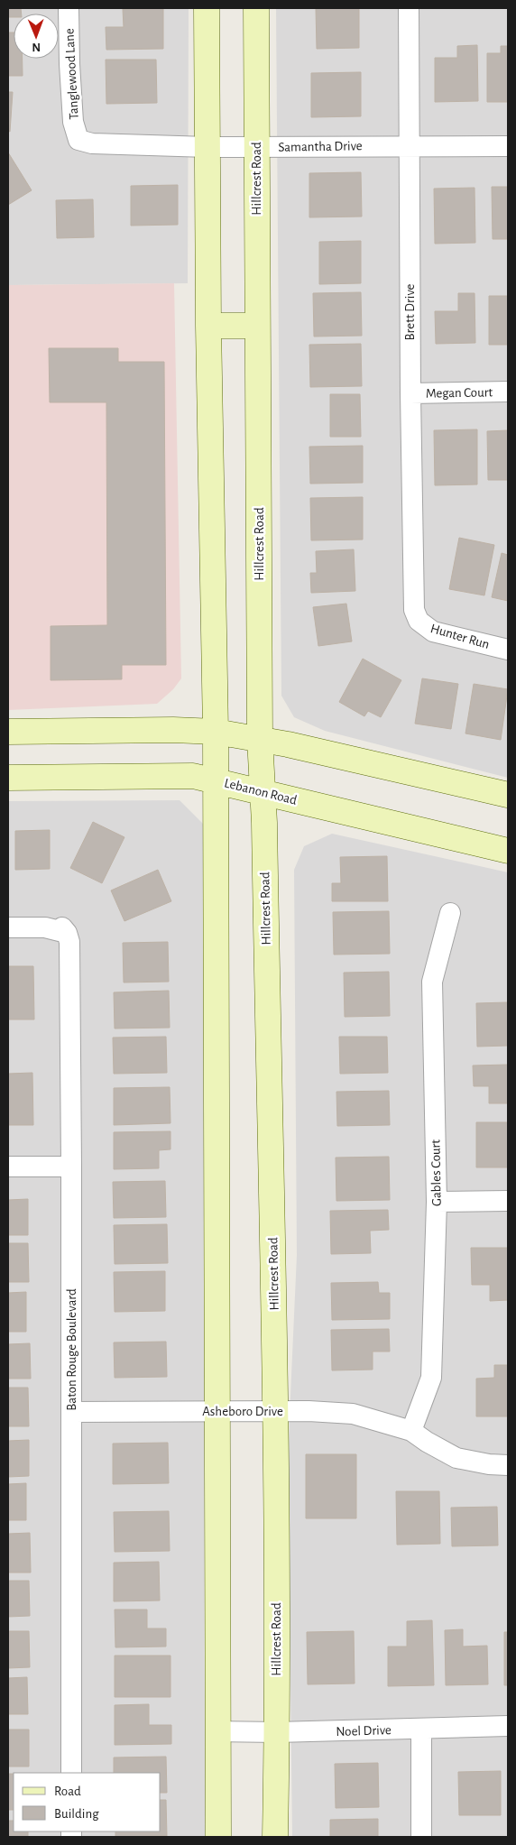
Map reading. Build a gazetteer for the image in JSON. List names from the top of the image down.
{
  "streets": {
    "main road": ["Hillcrest Road", "Lebanon Road"],
    "street": [
      "Tanglewood Lane",
      "Samantha Drive",
      "Brett Drive",
      "Megan Court",
      "Hunter Run",
      "Gables Court",
      "Baton Rouge Boulevard",
      "Asheboro Drive",
      "Noel Drive"
    ]
  },
  "crossings": [
    ["Tanglewood Lane", "Samantha Drive"],
    ["Samantha Drive", "Hillcrest Road"],
    ["Samantha Drive", "Brett Drive"],
    ["Hillcrest Road", "Lebanon Road"],
    ["Hillcrest Road", "Asheboro Drive"],
    ["Hillcrest Road", "Noel Drive"],
    ["Brett Drive", "Megan Court"],
    ["Brett Drive", "Hunter Run"],
    ["Gables Court", "Asheboro Drive"],
    ["Baton Rouge Boulevard", "Asheboro Drive"]
  ],
  "legend": ["Road", "Building"],
  "north": "bottom"
}
